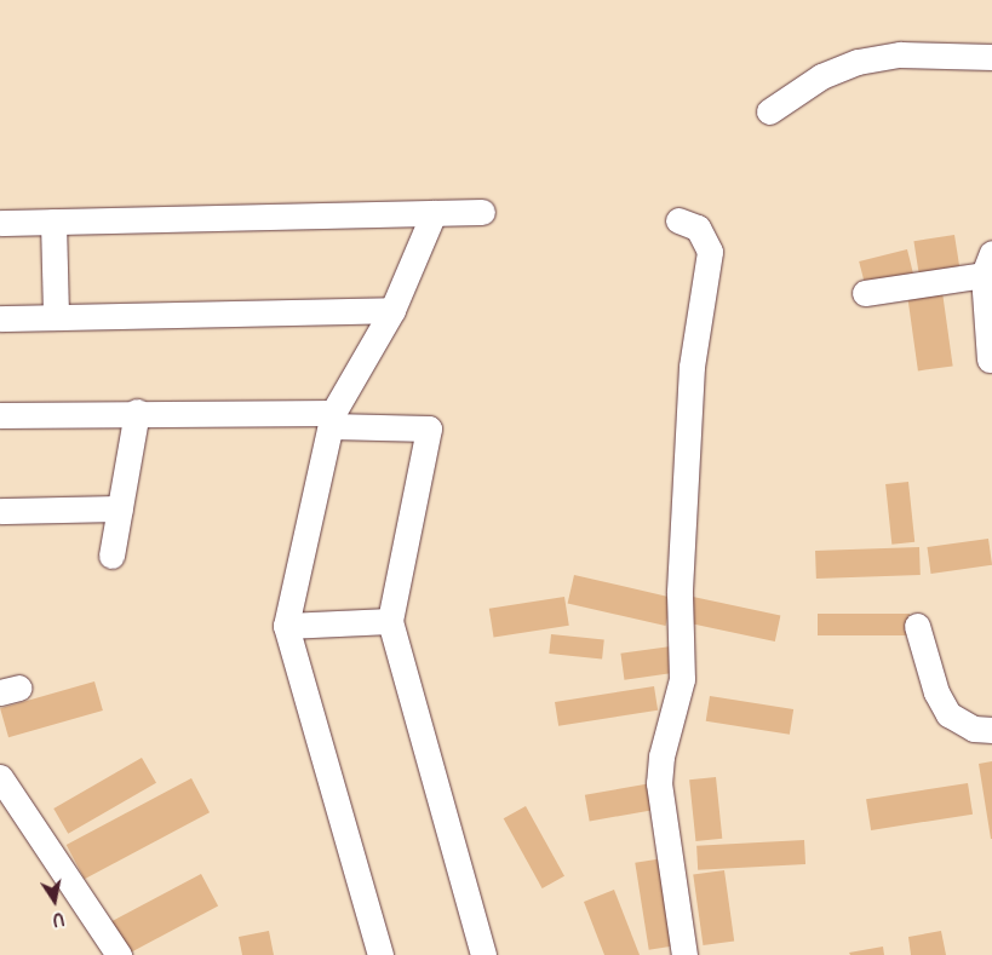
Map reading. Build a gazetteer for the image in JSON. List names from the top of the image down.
{
  "north": "bottom"
}
